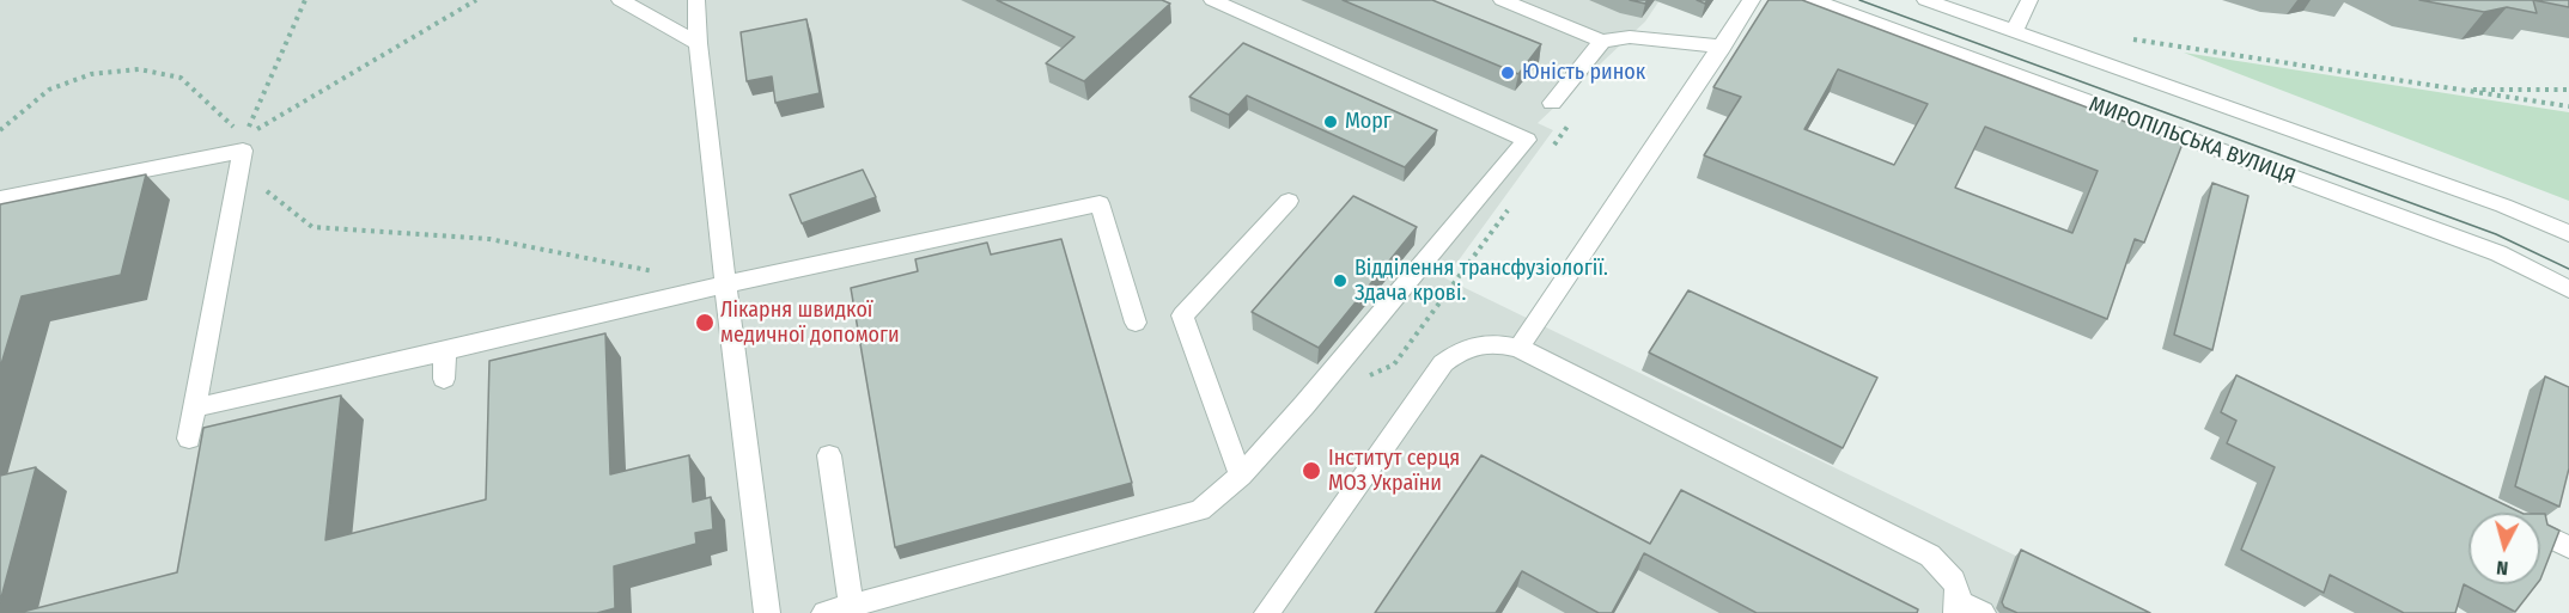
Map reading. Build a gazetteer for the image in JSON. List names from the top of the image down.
{
  "streets": {
    "street": ["МИРОПІЛЬСЬКА ВУЛИЦЯ"]
  },
  "places": [
    "Юність ринок",
    "Морг",
    "Відділення трансфузіології. Здача крові.",
    "Лікарня швидкої медичної допомоги",
    "Інститут серця МОЗ України"
  ],
  "north": "bottom"
}
